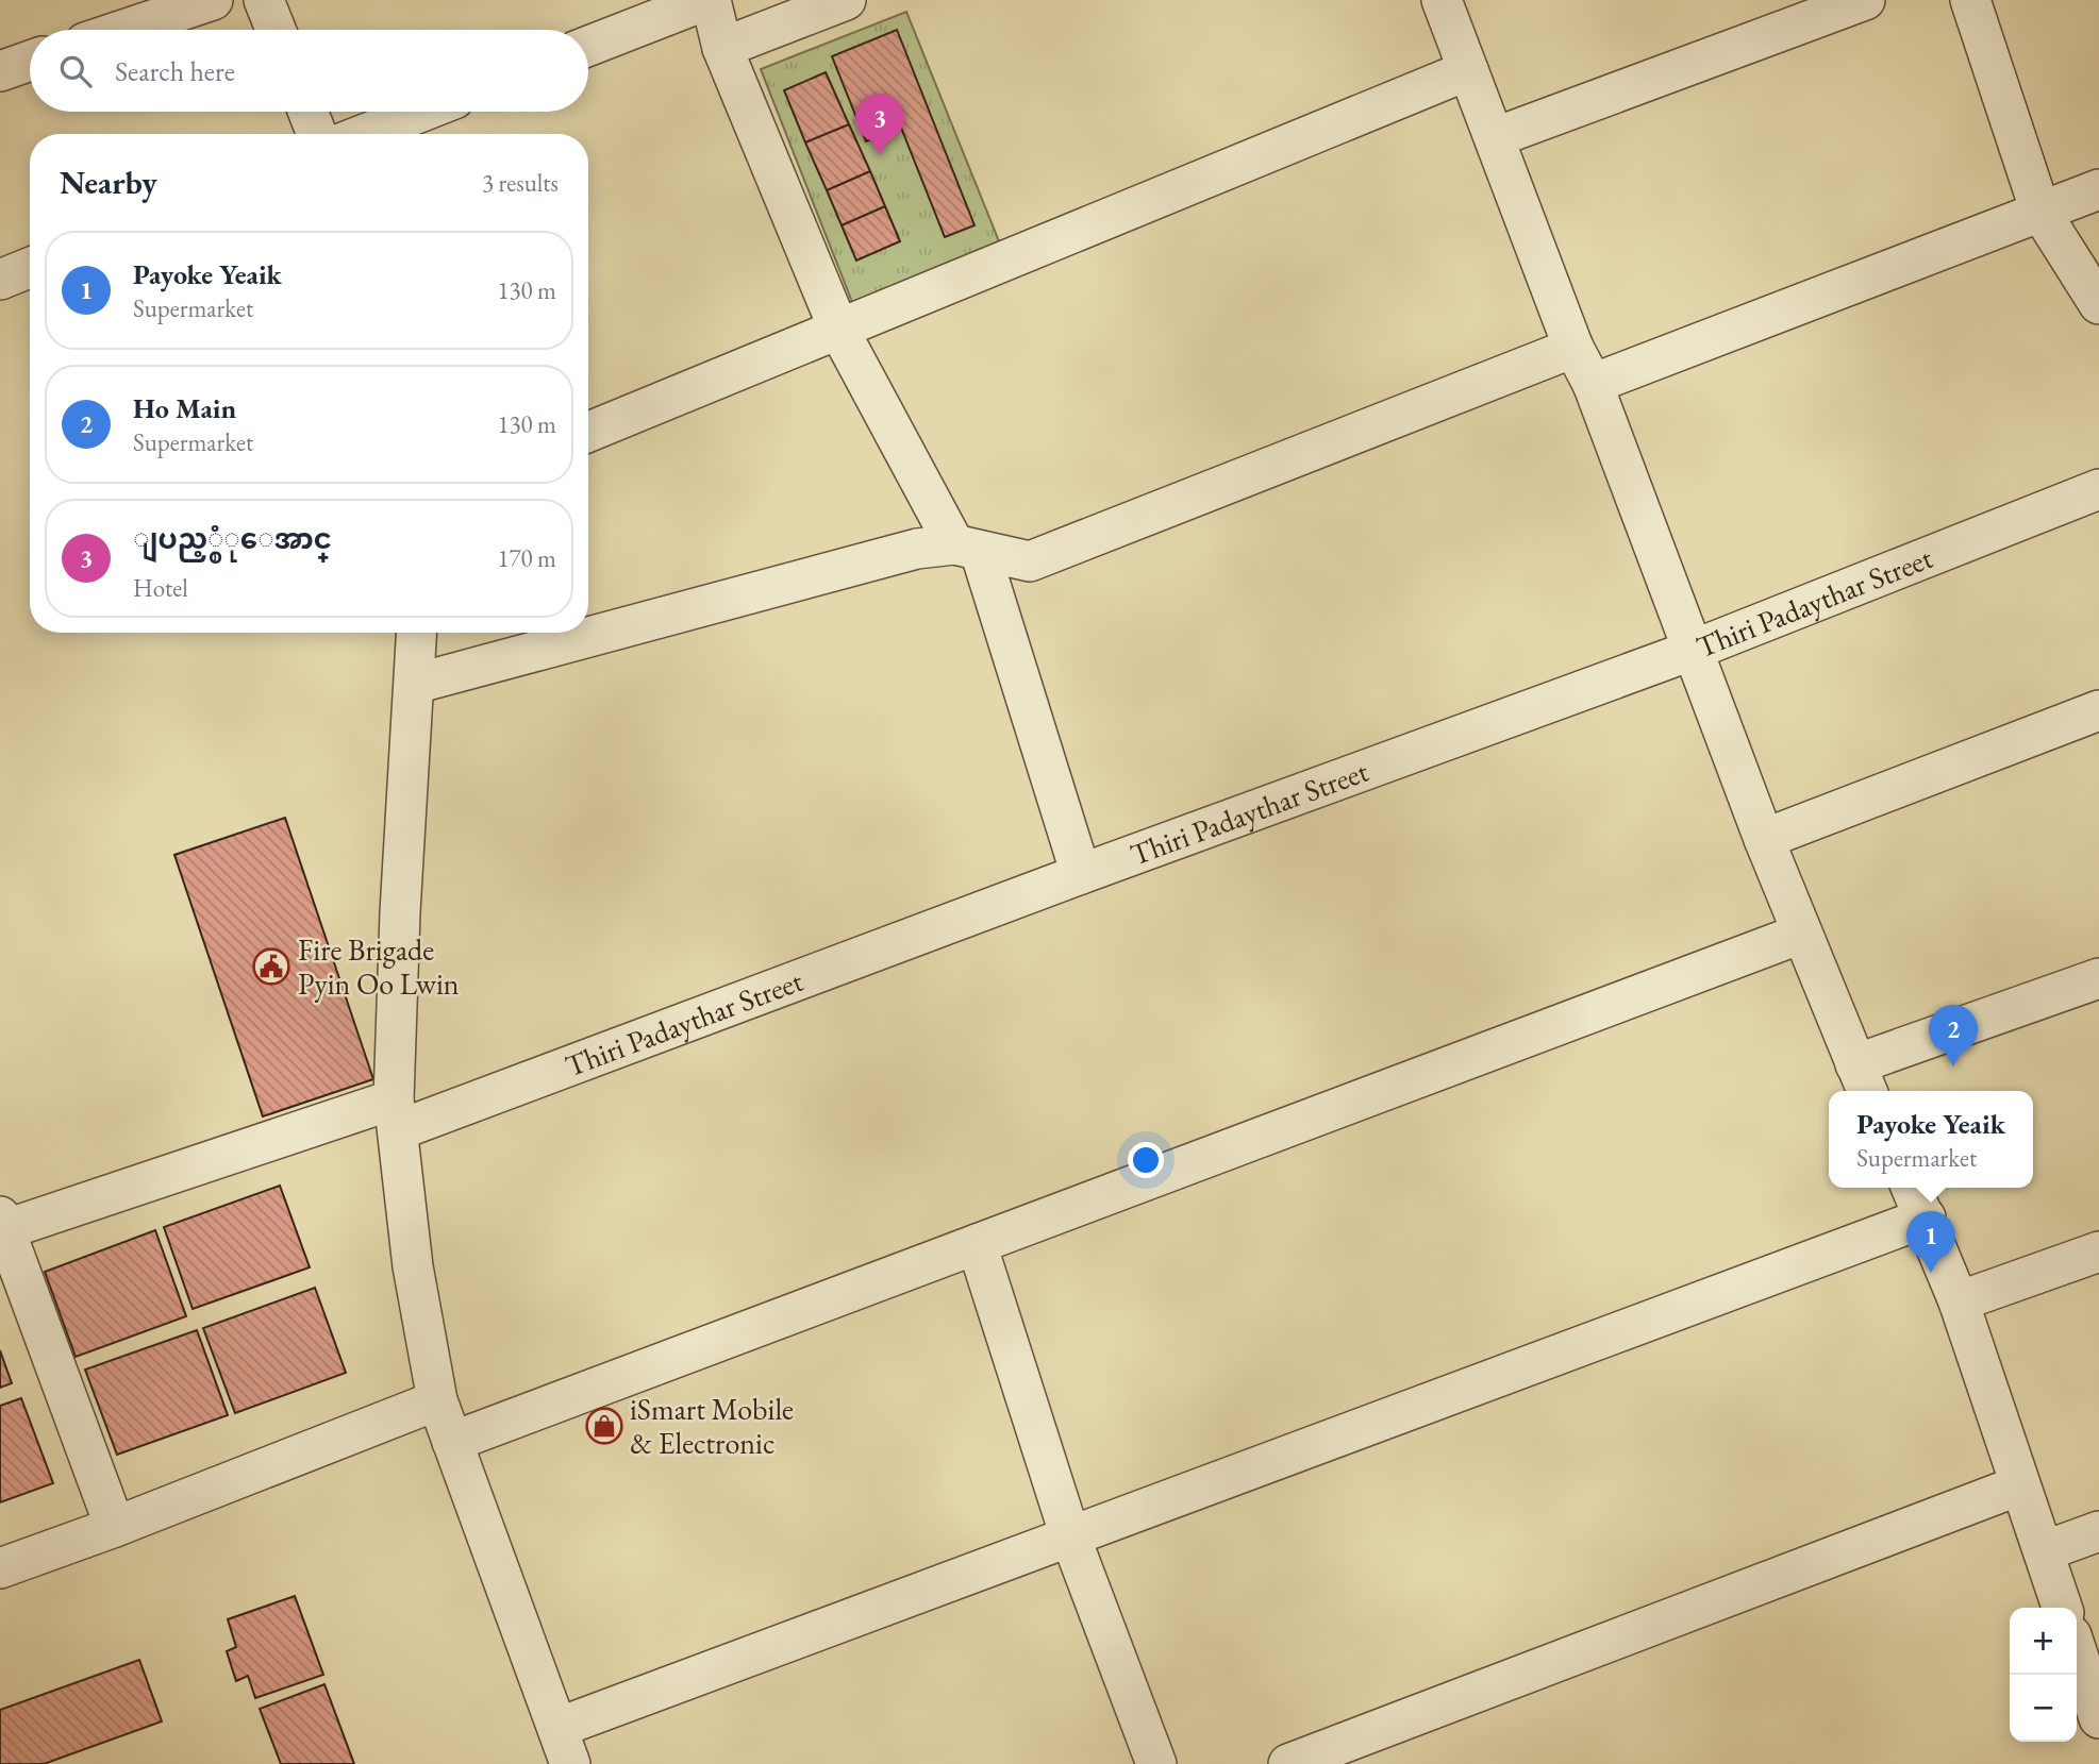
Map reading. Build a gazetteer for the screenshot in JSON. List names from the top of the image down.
{
  "streets": {
    "street": ["Thiri Padaythar Street"]
  },
  "places": {
    "public building": ["Fire Brigade Pyin Oo Lwin"],
    "shop": ["iSmart Mobile & Electronic"]
  },
  "page": {
    "search": "Search here",
    "pins": ["3", "2", "1"],
    "heading": ["Nearby", "3 results"],
    "list": [
      {
        "mark": "1",
        "name": "Payoke Yeaik",
        "note": "Supermarket",
        "value": "130 m"
      },
      {
        "mark": "2",
        "name": "Ho Main",
        "note": "Supermarket",
        "value": "130 m"
      },
      {
        "mark": "3",
        "name": "ျပည့္စံုေအာင္",
        "note": "Hotel",
        "value": "170 m"
      }
    ],
    "popup": ["Payoke Yeaik", "Supermarket"],
    "map_buttons": ["+", "−"]
  }
}
